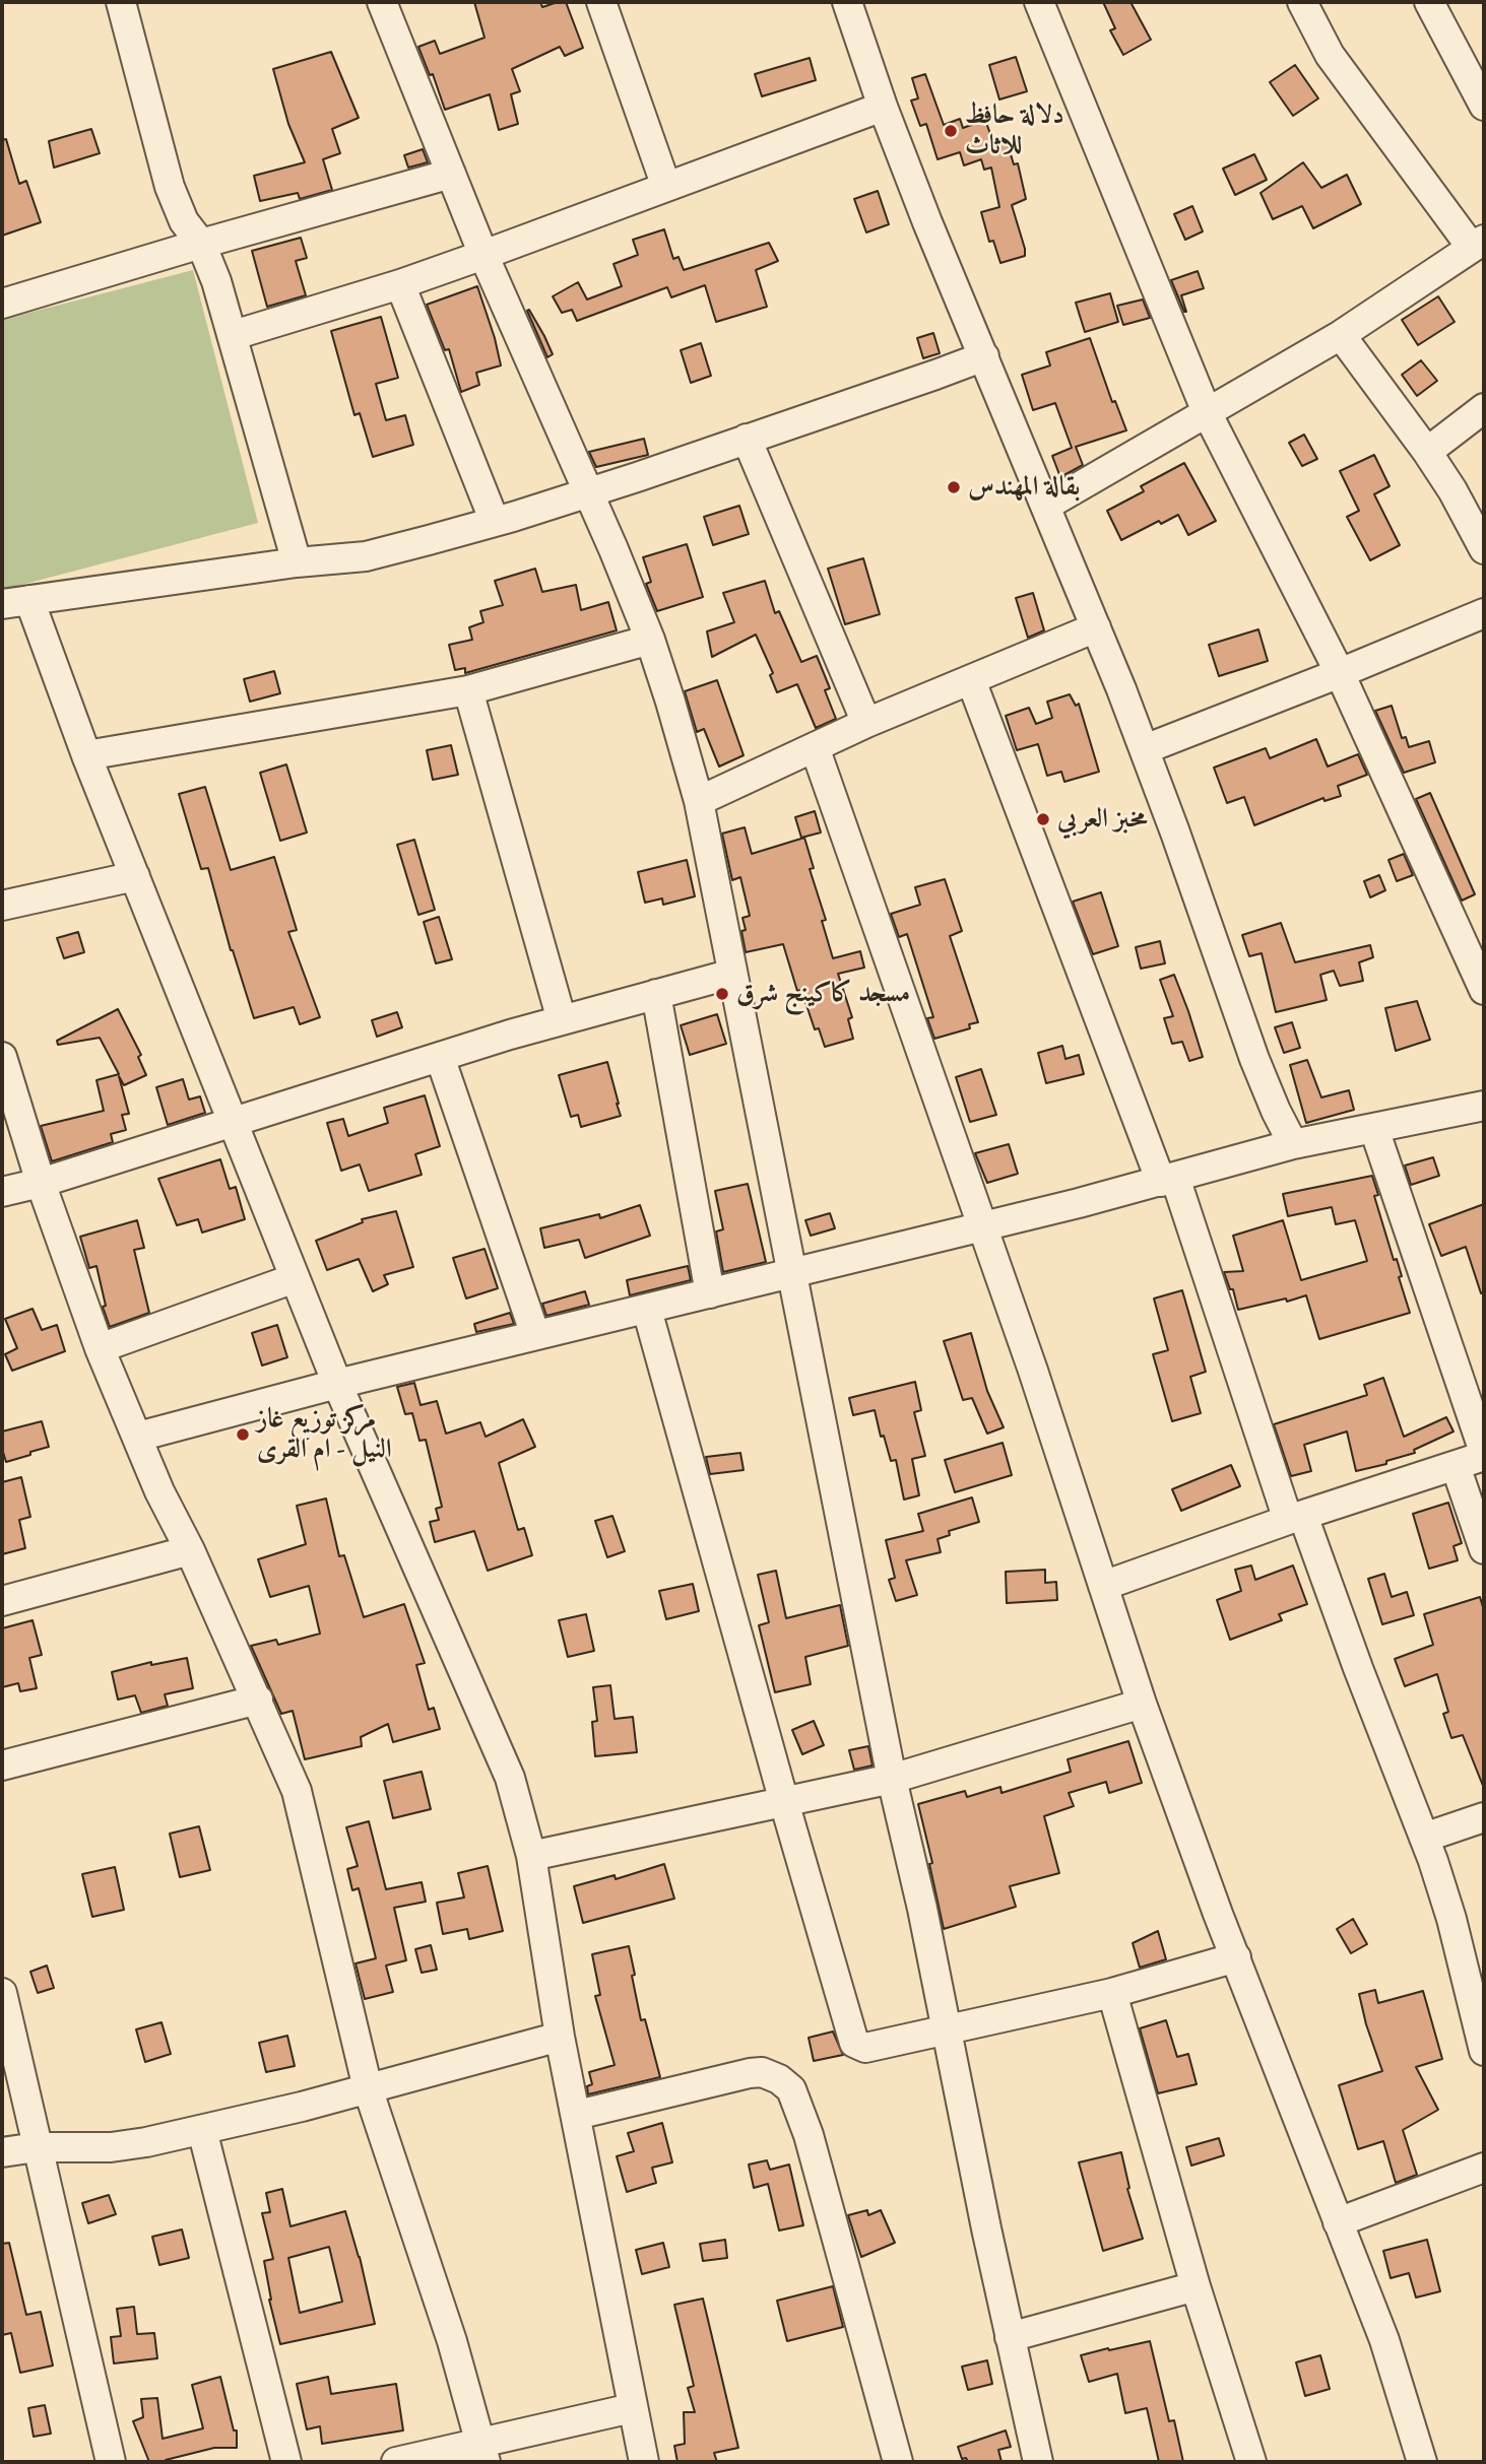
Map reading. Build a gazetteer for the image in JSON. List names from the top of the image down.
{
  "places": [
    "دلالة حافظ للاثاث",
    "بقالة المهندس",
    "مخبز العربي",
    "مسجد كاكينج شرق",
    "مركز توزيع غاز النيل - ام القرى"
  ]
}
